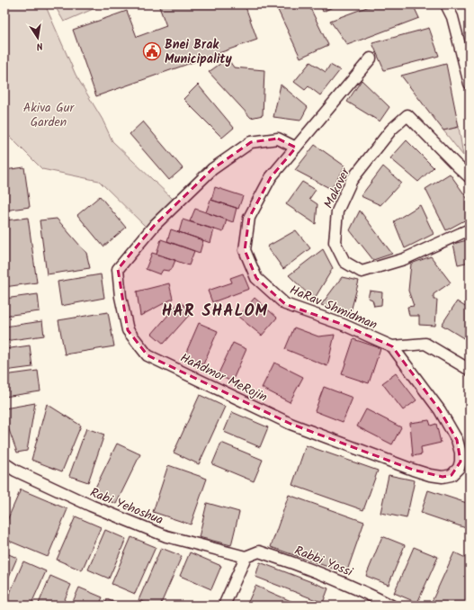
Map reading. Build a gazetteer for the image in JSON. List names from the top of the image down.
{
  "streets": {
    "street": [
      "Makover",
      "HaRav Shmidman",
      "HaAdmor MeRojin",
      "Rabi Yehoshua",
      "Rabbi Yossi"
    ]
  },
  "crossings": [
    ["HaRav Shmidman", "HaAdmor MeRojin"],
    ["Rabi Yehoshua", "Rabbi Yossi"]
  ],
  "districts": ["HAR SHALOM"],
  "parks": ["Akiva Gur Garden"],
  "places": {
    "public building": ["Bnei Brak Municipality"]
  },
  "north": "bottom"
}
